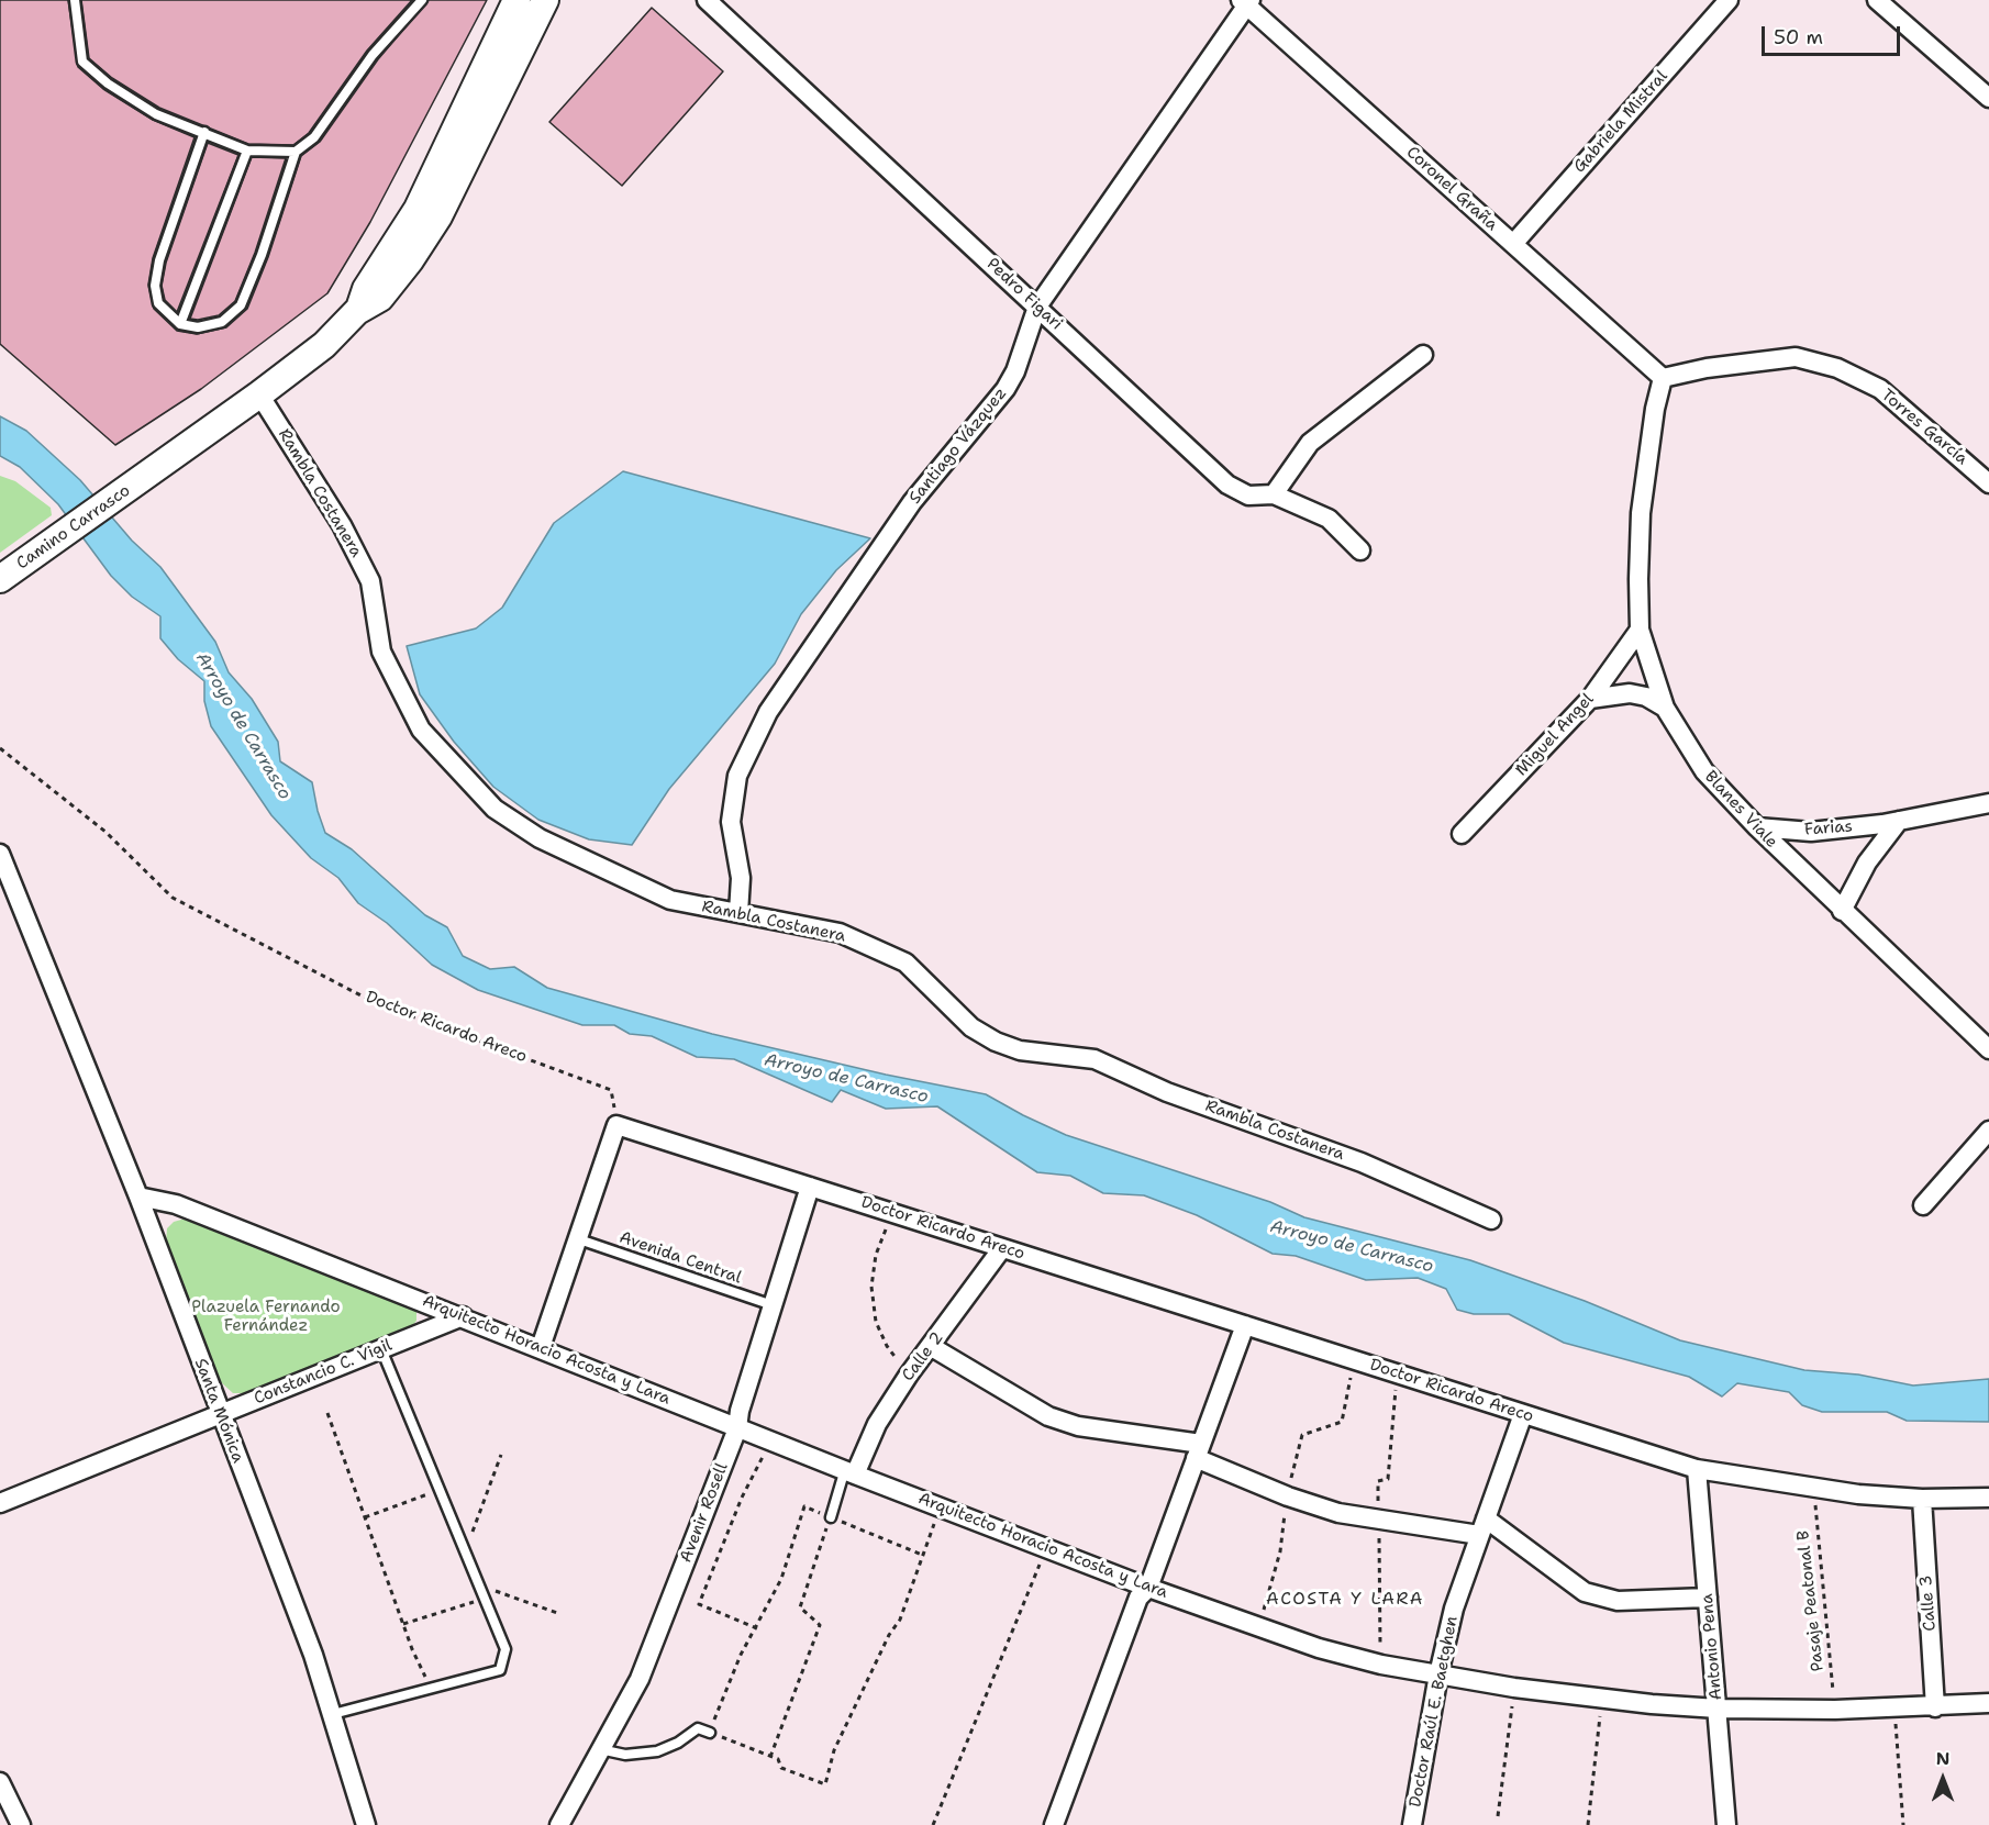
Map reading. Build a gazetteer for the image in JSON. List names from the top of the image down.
{
  "streets": {
    "main road": ["Camino Carrasco"],
    "street": [
      "Gabriela Mistral",
      "Coronel Graña",
      "Pedro Figari",
      "Torres García",
      "Santiago Vázquez",
      "Rambla Costanera",
      "Miguel Angel",
      "Blanes Viale",
      "Farias",
      "Doctor Ricardo Areco",
      "Arquitecto Horacio Acosta y Lara",
      "Calle 2",
      "Constancio C. Vigil",
      "Santa Mónica",
      "Avenir Rosell",
      "Calle 3",
      "Antonio Pena",
      "Doctor Raúl E. Baetghen"
    ],
    "lane": ["Avenida Central"],
    "path": ["Pasaje Peatonal B"]
  },
  "crossings": [
    ["Gabriela Mistral", "Coronel Graña"],
    ["Coronel Graña", "Torres García"],
    ["Coronel Graña", "Santiago Vázquez"],
    ["Coronel Graña", "Blanes Viale"],
    ["Pedro Figari", "Santiago Vázquez"],
    ["Torres García", "Blanes Viale"],
    ["Santiago Vázquez", "Rambla Costanera"],
    ["Rambla Costanera", "Camino Carrasco"],
    ["Miguel Angel", "Blanes Viale"],
    ["Blanes Viale", "Farias"],
    ["Doctor Ricardo Areco", "Calle 2"],
    ["Doctor Ricardo Areco", "Avenir Rosell"],
    ["Doctor Ricardo Areco", "Pasaje Peatonal B"],
    ["Doctor Ricardo Areco", "Calle 3"],
    ["Doctor Ricardo Areco", "Antonio Pena"],
    ["Doctor Ricardo Areco", "Doctor Raúl E. Baetghen"],
    ["Avenida Central", "Avenir Rosell"],
    ["Arquitecto Horacio Acosta y Lara", "Calle 2"],
    ["Arquitecto Horacio Acosta y Lara", "Constancio C. Vigil"],
    ["Arquitecto Horacio Acosta y Lara", "Santa Mónica"],
    ["Arquitecto Horacio Acosta y Lara", "Avenir Rosell"],
    ["Arquitecto Horacio Acosta y Lara", "Pasaje Peatonal B"],
    ["Arquitecto Horacio Acosta y Lara", "Calle 3"],
    ["Arquitecto Horacio Acosta y Lara", "Antonio Pena"],
    ["Arquitecto Horacio Acosta y Lara", "Doctor Raúl E. Baetghen"],
    ["Constancio C. Vigil", "Santa Mónica"]
  ],
  "districts": ["ACOSTA Y LARA"],
  "water": ["Arroyo de Carrasco"],
  "parks": ["Plazuela Fernando Fernández"],
  "scale_bar": "50 m",
  "north": "top"
}
